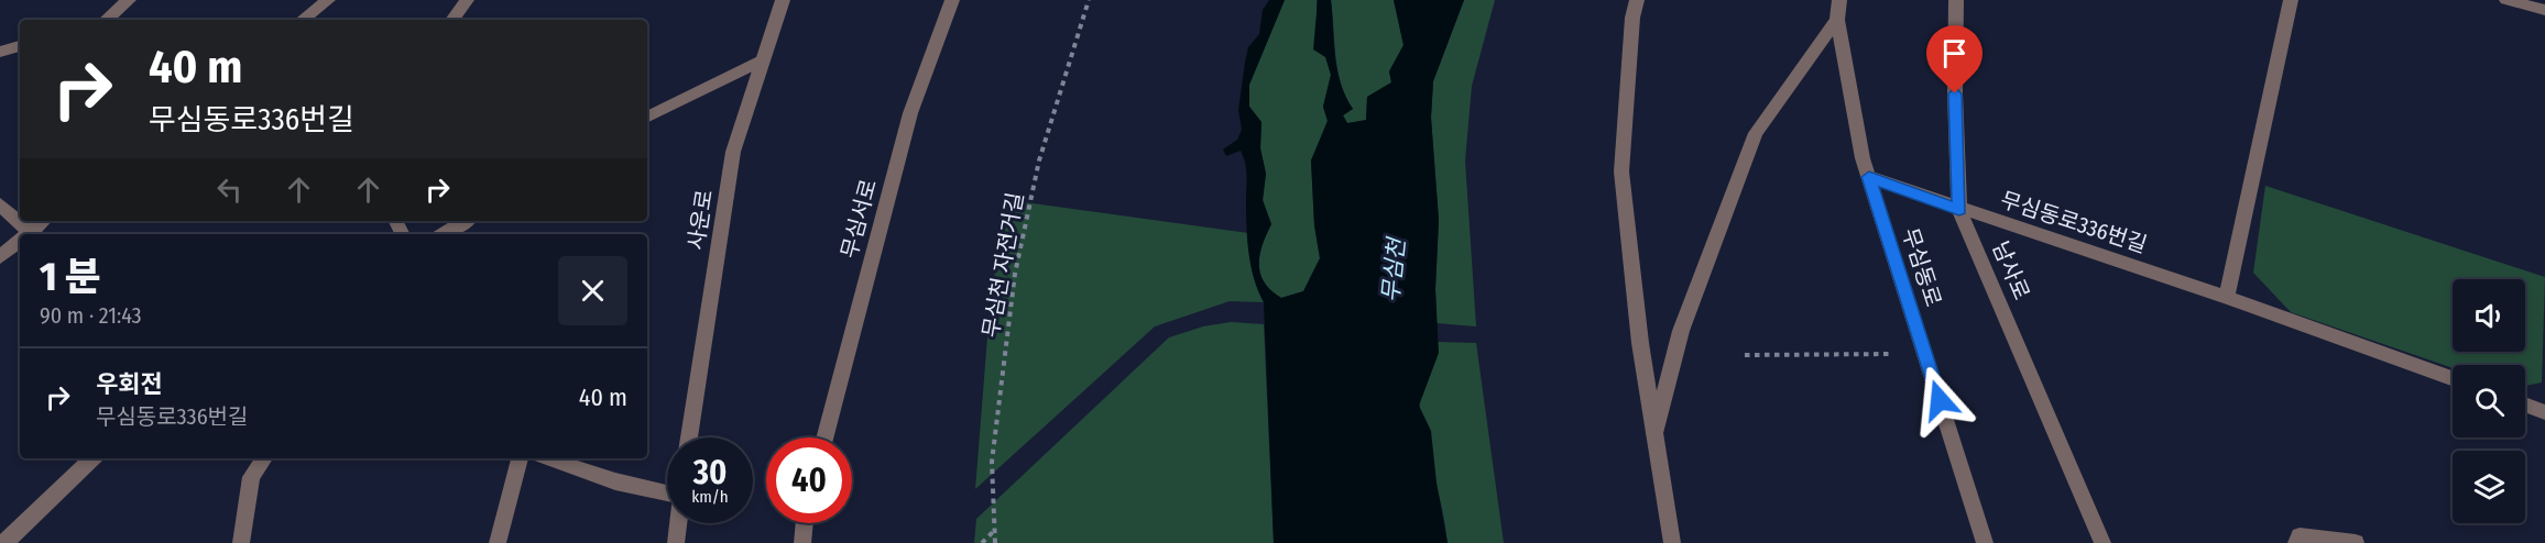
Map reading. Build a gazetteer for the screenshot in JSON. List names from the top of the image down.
{
  "streets": {
    "street": [
      "무심서로",
      "사운로",
      "무심동로336번길",
      "무심동로",
      "남사로"
    ],
    "path": ["무심천 자전거길"]
  },
  "crossings": [
    ["무심동로336번길", "무심동로"],
    ["무심동로336번길", "남사로"]
  ],
  "water": ["무심천"],
  "page": {
    "turn": ["40 m", "무심동로336번길"],
    "heading": ["1 분", "90 m · 21:43"],
    "list": [
      {
        "name": "우회전",
        "note": "무심동로336번길",
        "value": "40 m"
      }
    ],
    "speed": "30 km/h",
    "limit": "40"
  }
}
